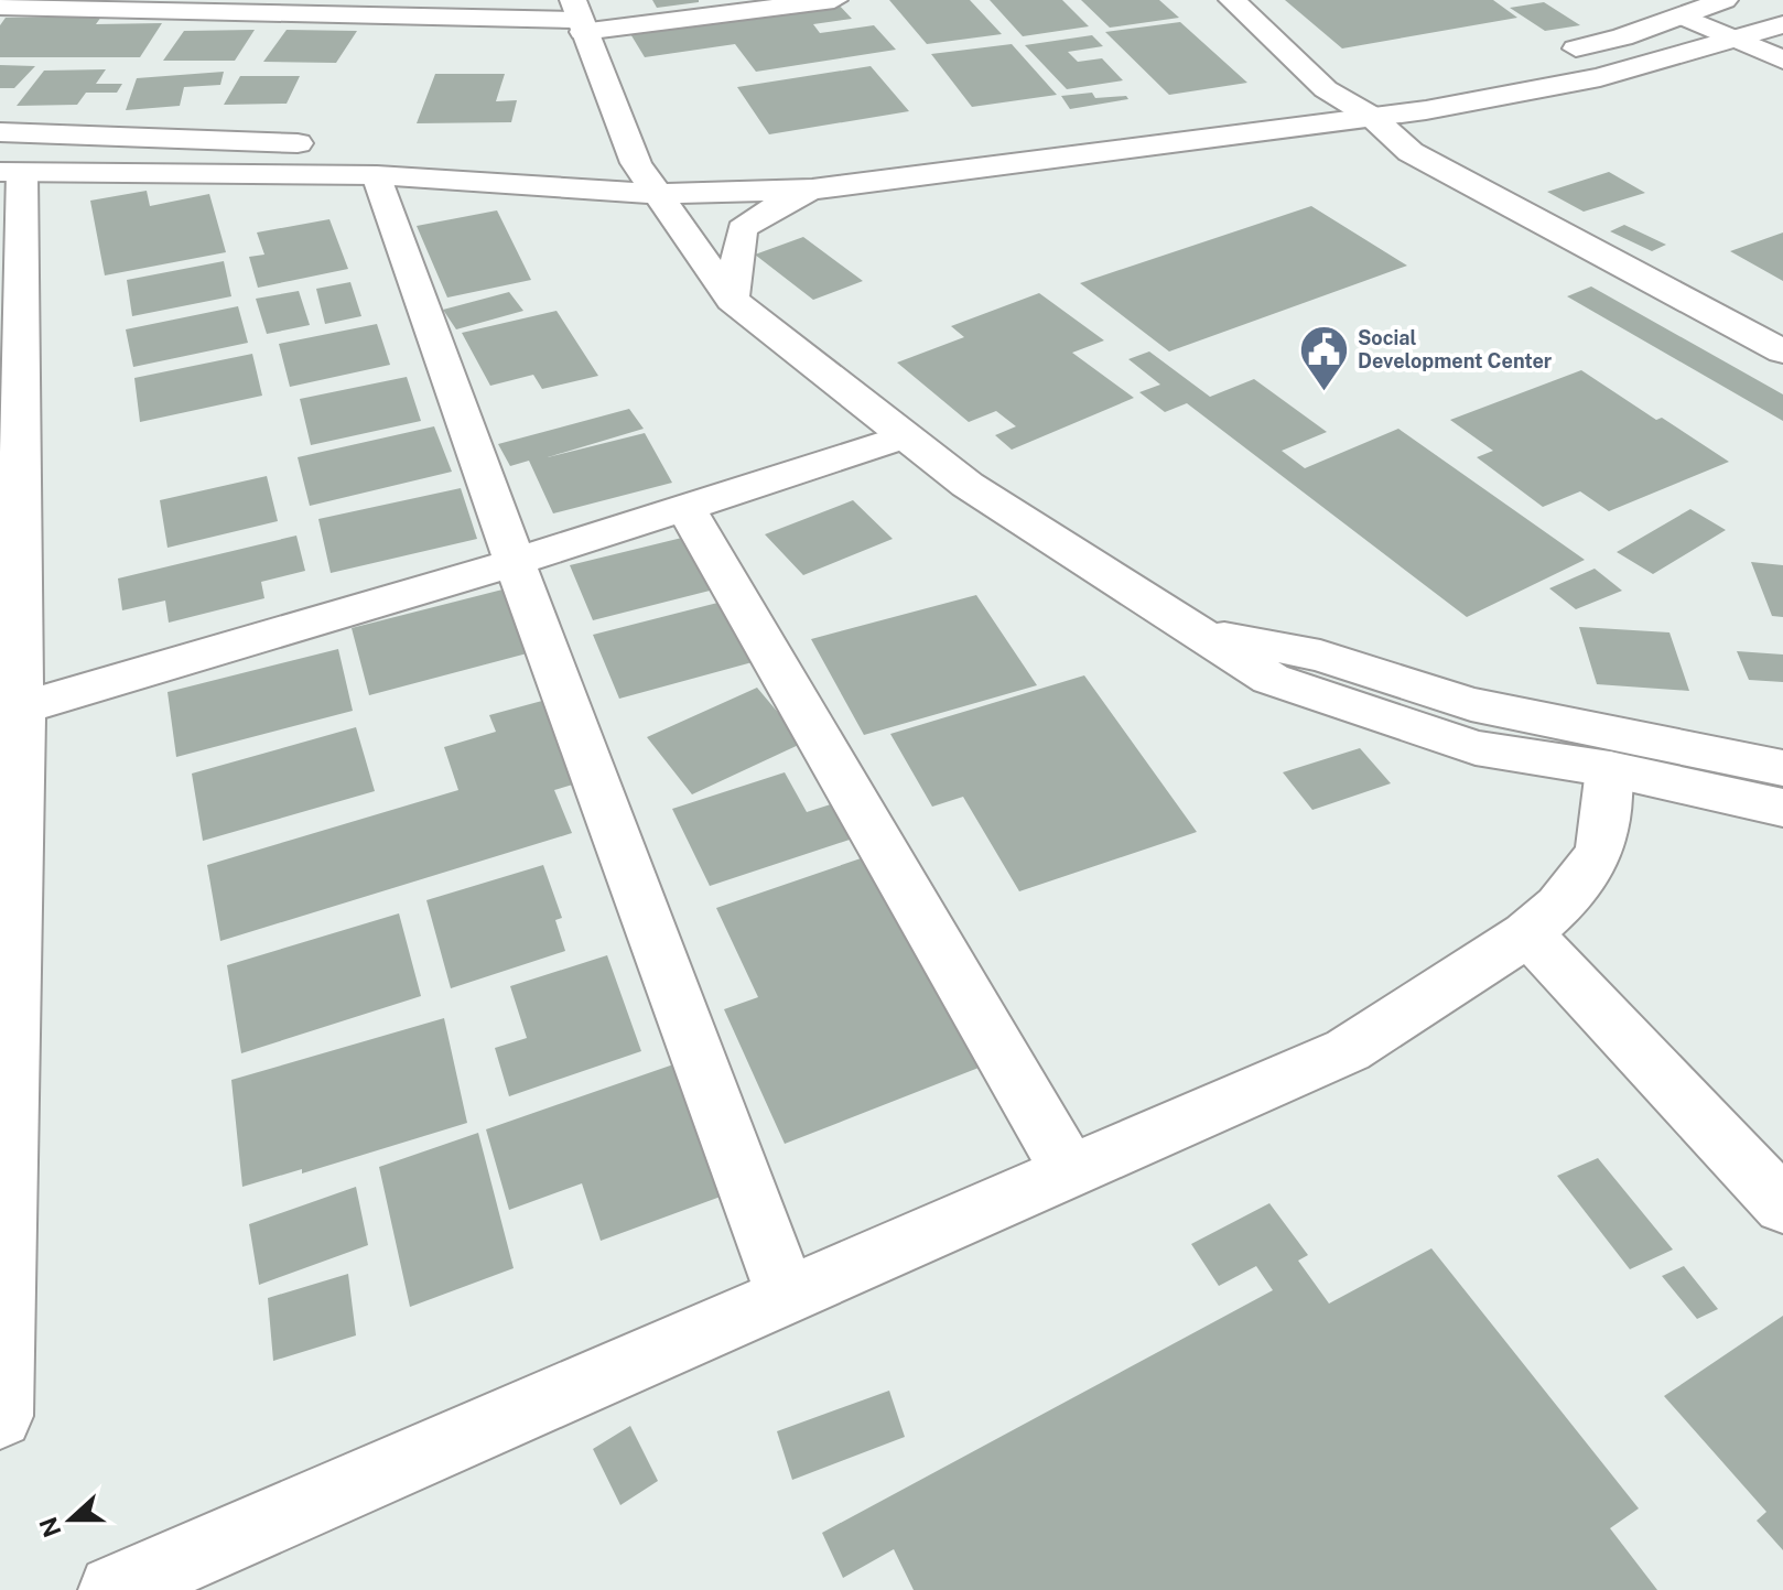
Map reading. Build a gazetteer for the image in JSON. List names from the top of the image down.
{
  "places": {
    "public building": ["Social Development Center"]
  },
  "north": "left"
}
